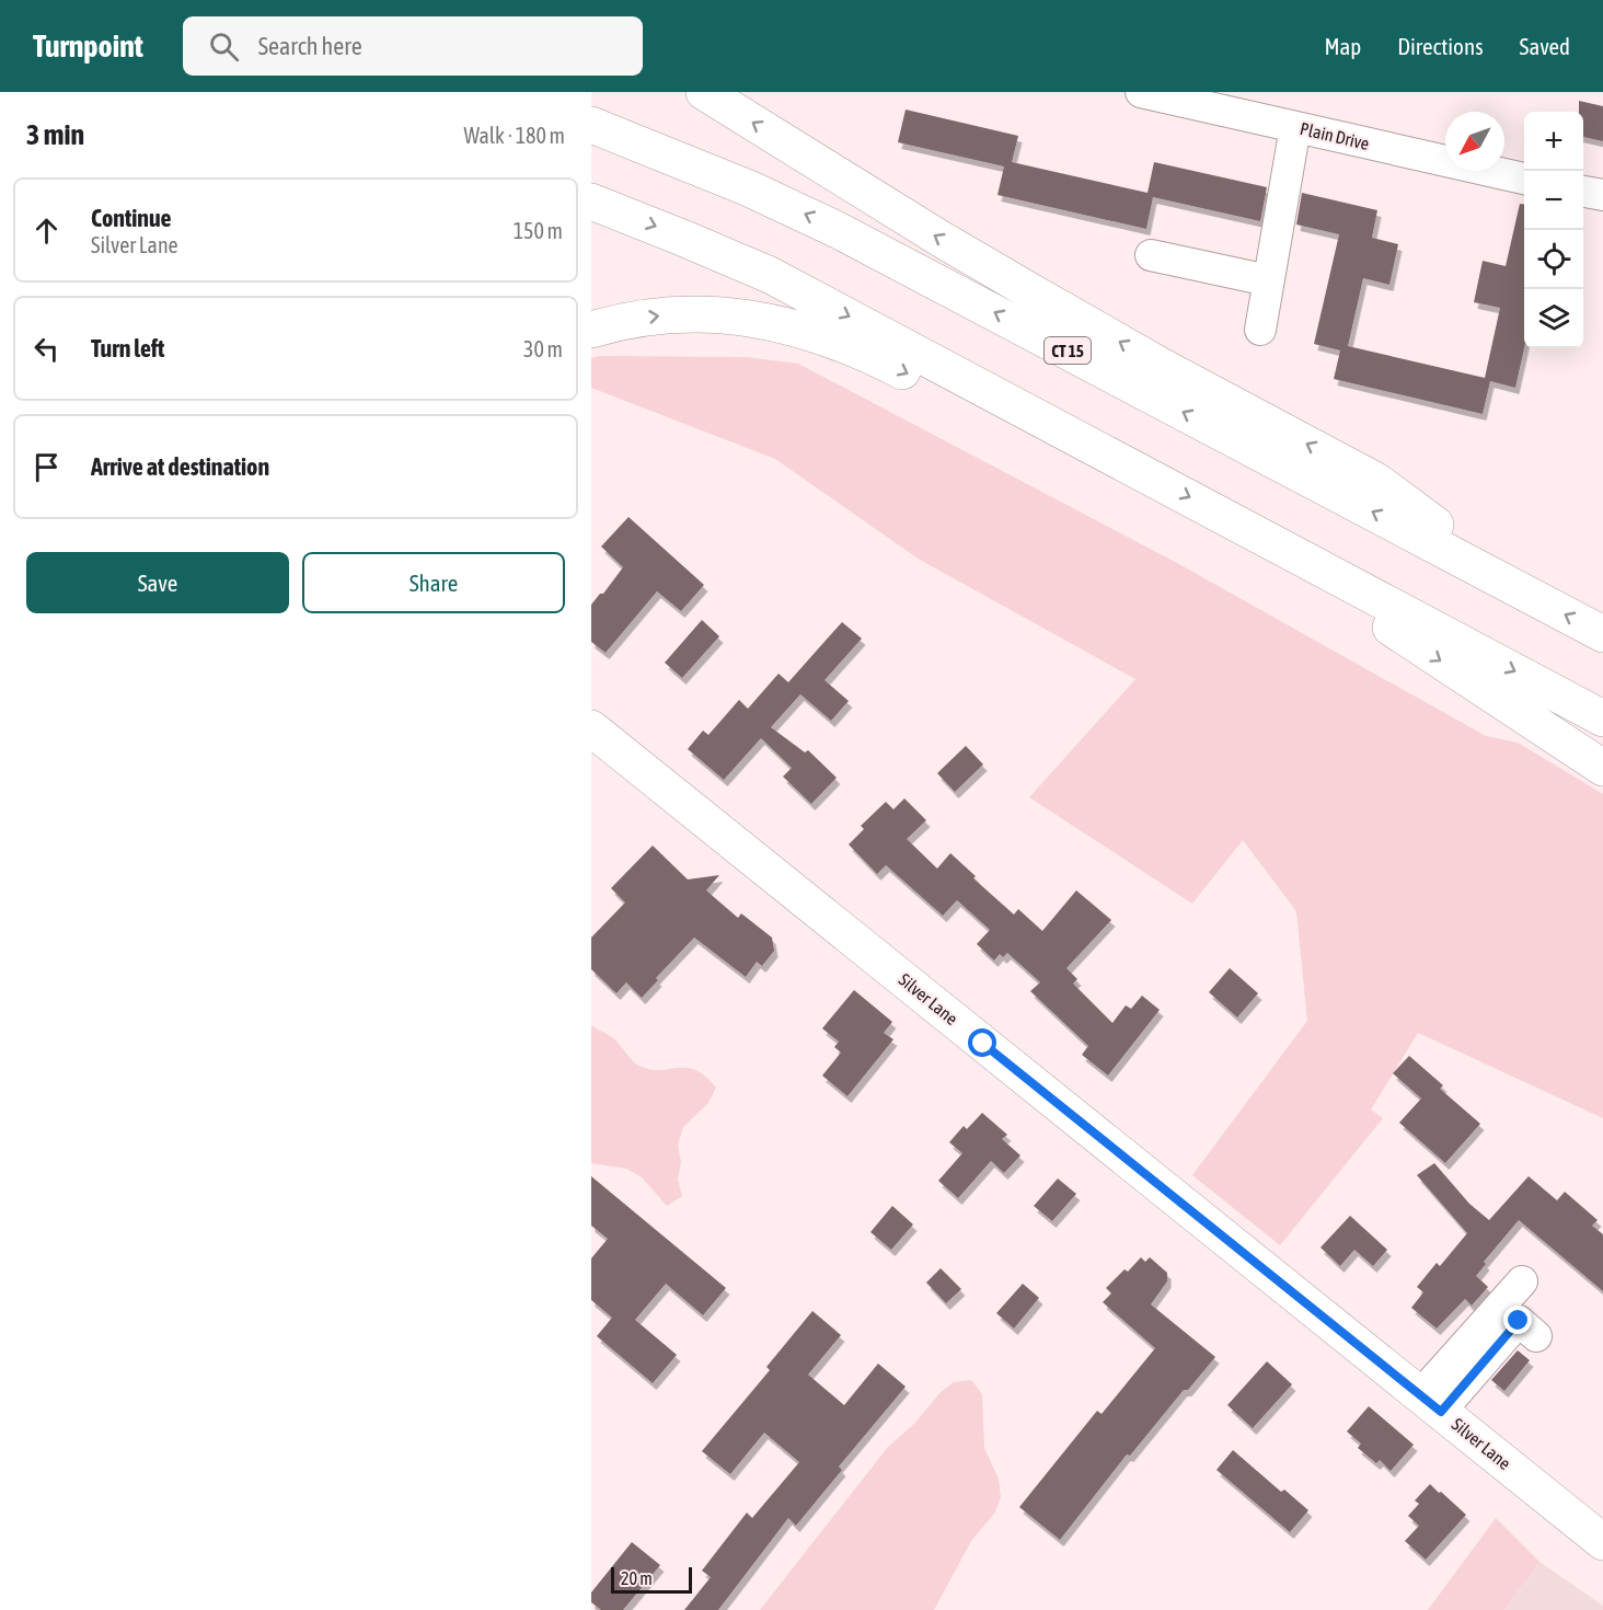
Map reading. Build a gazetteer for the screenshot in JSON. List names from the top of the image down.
{
  "streets": {
    "main road": ["CT 15", "Silver Lane"],
    "street": ["Plain Drive"]
  },
  "scale_bar": "20 m",
  "north": "bottom left",
  "page": {
    "header": "Turnpoint",
    "search": "Search here",
    "nav": ["Map", "Directions", "Saved"],
    "heading": ["3 min", "Walk · 180 m"],
    "map_buttons": ["+", "−"],
    "list": [
      ["Continue", "Silver Lane", "150 m"],
      ["Turn left", "30 m"],
      "Arrive at destination"
    ],
    "buttons": ["Save", "Share"],
    "scale": "20 m"
  }
}
